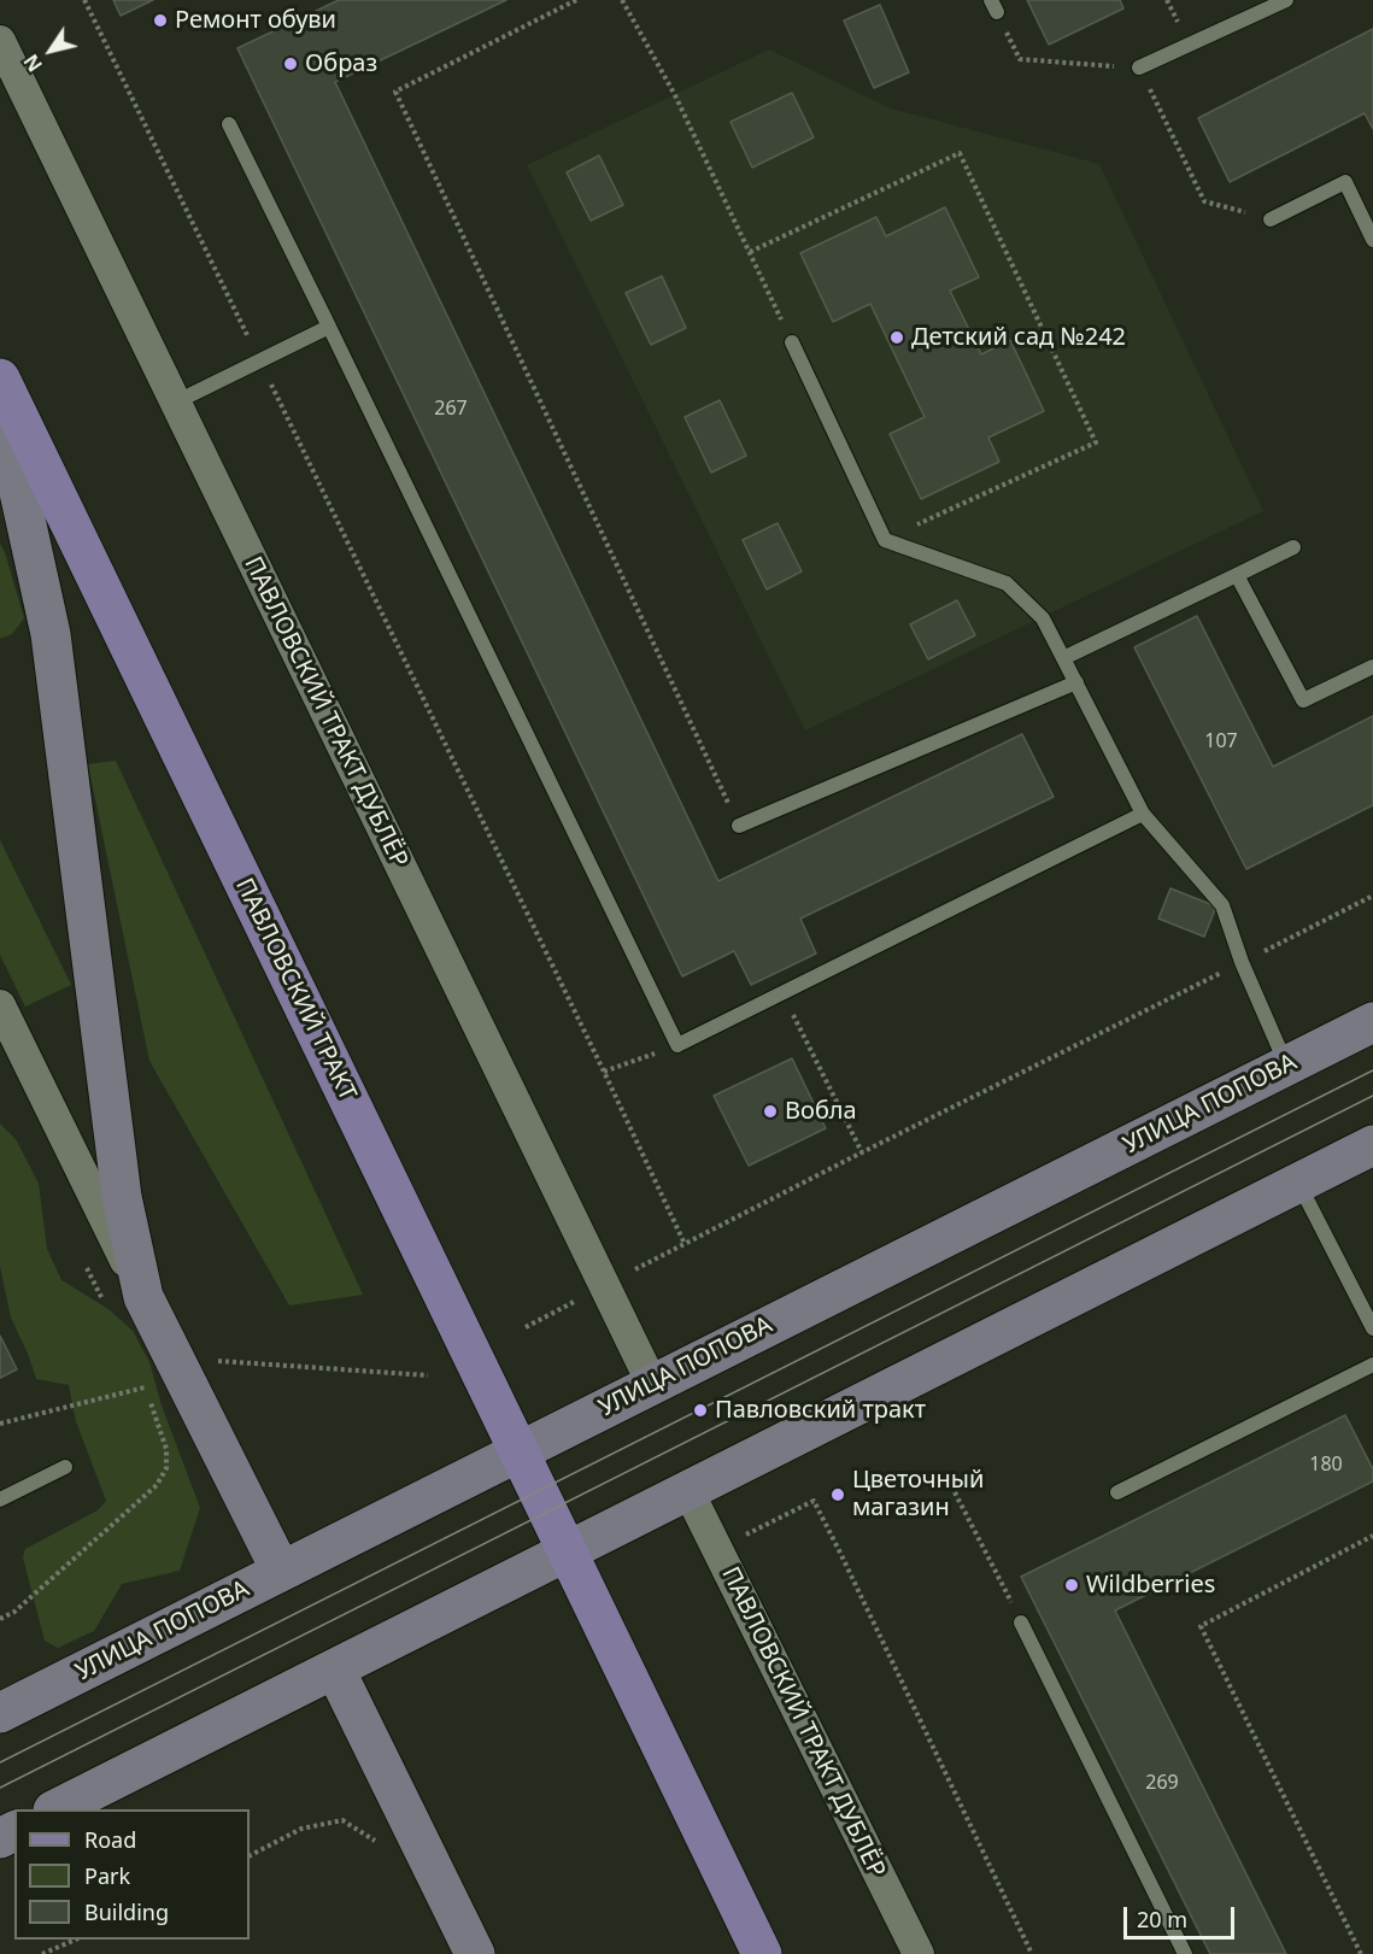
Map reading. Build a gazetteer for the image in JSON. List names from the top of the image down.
{
  "streets": {
    "main road": ["ПАВЛОВСКИЙ ТРАКТ", "УЛИЦА ПОПОВА"],
    "street": ["ПАВЛОВСКИЙ ТРАКТ ДУБЛЁР"]
  },
  "crossings": [
    ["ПАВЛОВСКИЙ ТРАКТ ДУБЛЁР", "УЛИЦА ПОПОВА"],
    ["ПАВЛОВСКИЙ ТРАКТ", "УЛИЦА ПОПОВА"]
  ],
  "places": [
    "Ремонт обуви",
    "Образ",
    "Детский сад №242",
    "Вобла",
    "Павловский тракт",
    "Цветочный магазин",
    "Wildberries"
  ],
  "house_numbers": [
    "267",
    "107",
    "180",
    "269"
  ],
  "legend": ["Road", "Park", "Building"],
  "scale_bar": "20 m",
  "north": "bottom left"
}
